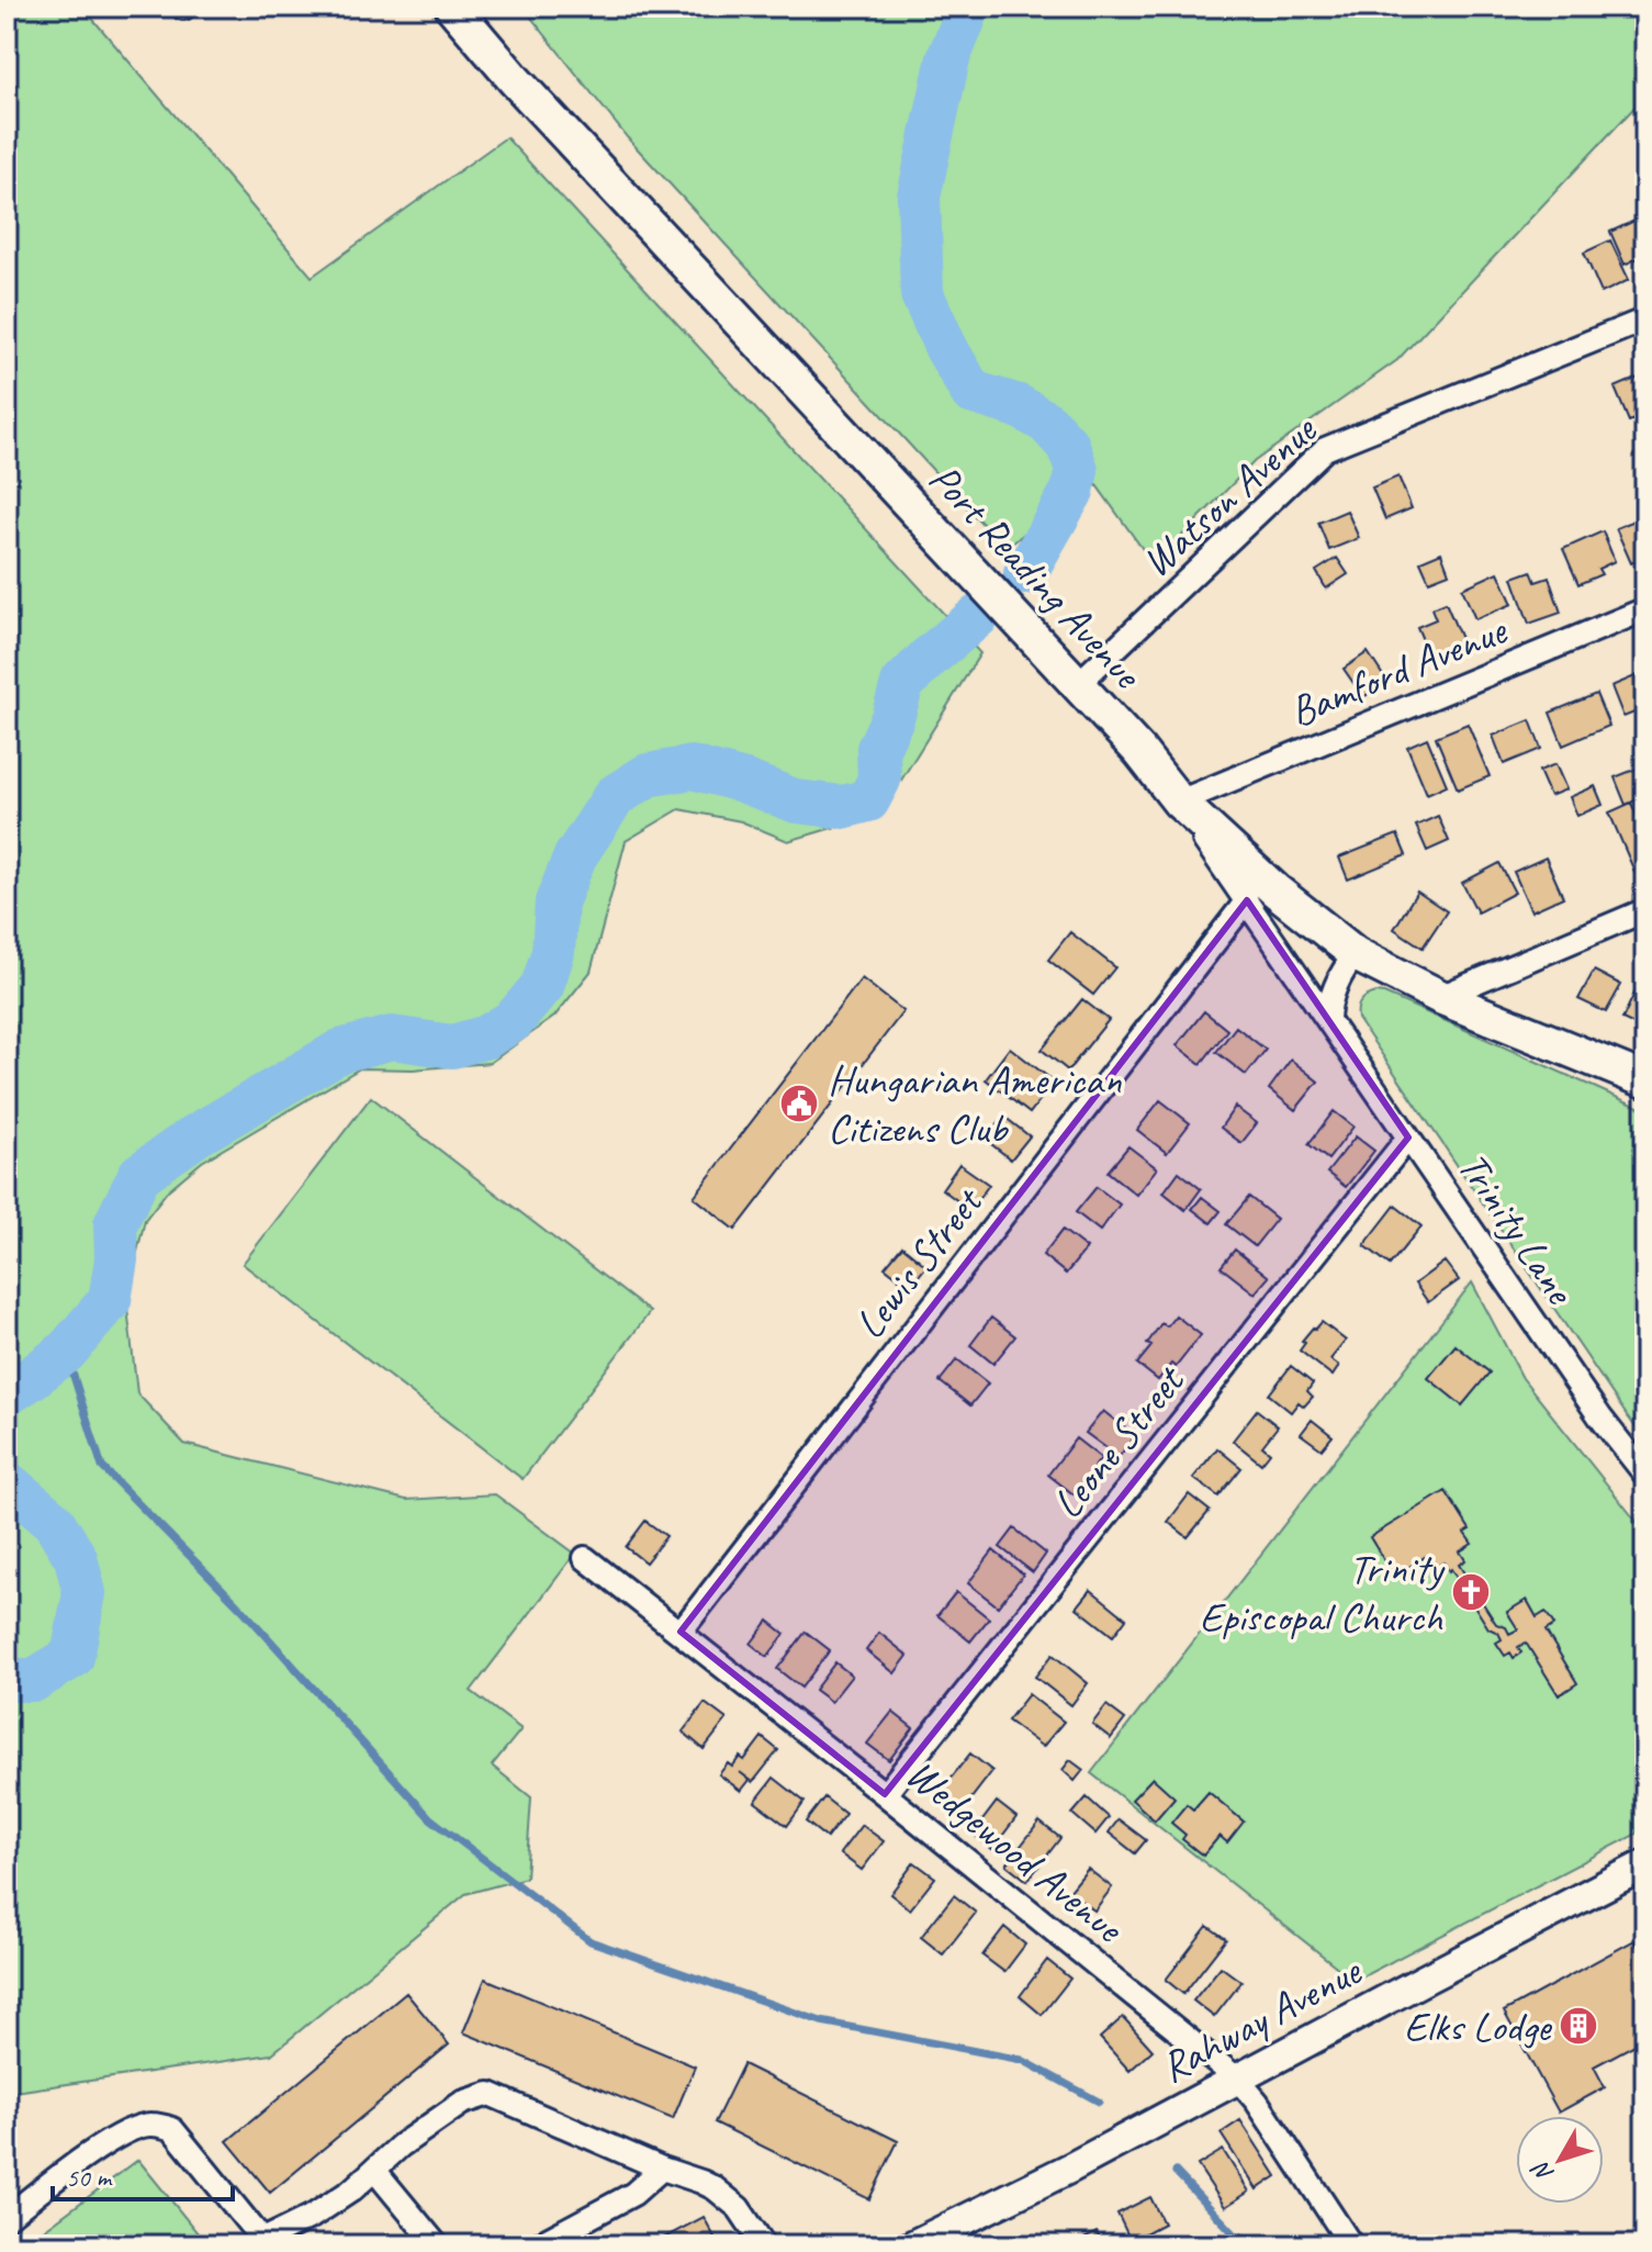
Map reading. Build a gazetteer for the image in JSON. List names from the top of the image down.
{
  "streets": {
    "main road": ["Port Reading Avenue"],
    "street": [
      "Watson Avenue",
      "Bamford Avenue",
      "Trinity Lane",
      "Lewis Street",
      "Leone Street",
      "Wedgewood Avenue",
      "Rahway Avenue"
    ]
  },
  "crossings": [
    ["Watson Avenue", "Port Reading Avenue"],
    ["Port Reading Avenue", "Bamford Avenue"],
    ["Port Reading Avenue", "Trinity Lane"],
    ["Bamford Avenue", "Trinity Lane"],
    ["Trinity Lane", "Lewis Street"],
    ["Trinity Lane", "Leone Street"],
    ["Lewis Street", "Wedgewood Avenue"],
    ["Leone Street", "Wedgewood Avenue"],
    ["Wedgewood Avenue", "Rahway Avenue"]
  ],
  "places": {
    "public building": ["Hungarian American Citizens Club"],
    "church": ["Trinity Episcopal Church"],
    "building": ["Elks Lodge"]
  },
  "scale_bar": "50 m",
  "north": "bottom left"
}
